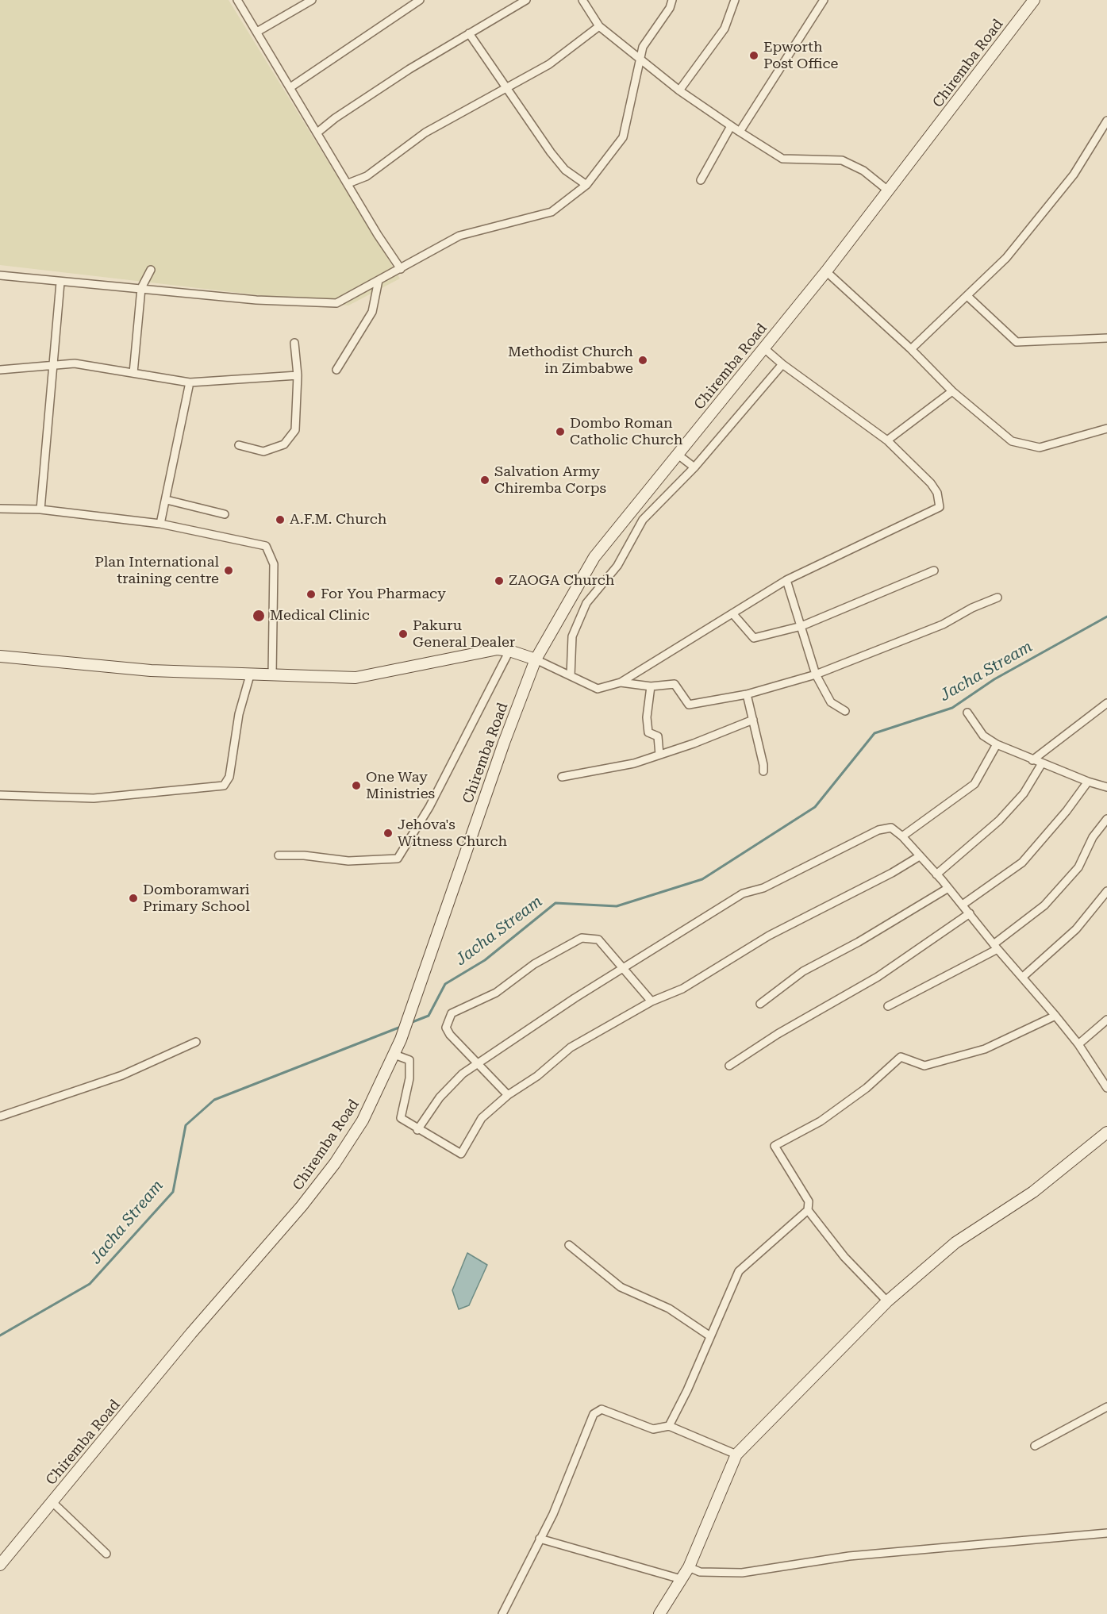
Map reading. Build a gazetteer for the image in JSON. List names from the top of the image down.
{
  "streets": {
    "main road": ["Chiremba Road"]
  },
  "water": ["Jacha Stream"],
  "places": [
    "Epworth Post Office",
    "Methodist Church in Zimbabwe",
    "Dombo Roman Catholic Church",
    "Salvation Army Chiremba Corps",
    "A.F.M. Church",
    "Plan International training centre",
    "ZAOGA Church",
    "For You Pharmacy",
    "Medical Clinic",
    "Pakuru General Dealer",
    "One Way Ministries",
    "Jehova's Witness Church",
    "Domboramwari Primary School"
  ]
}
